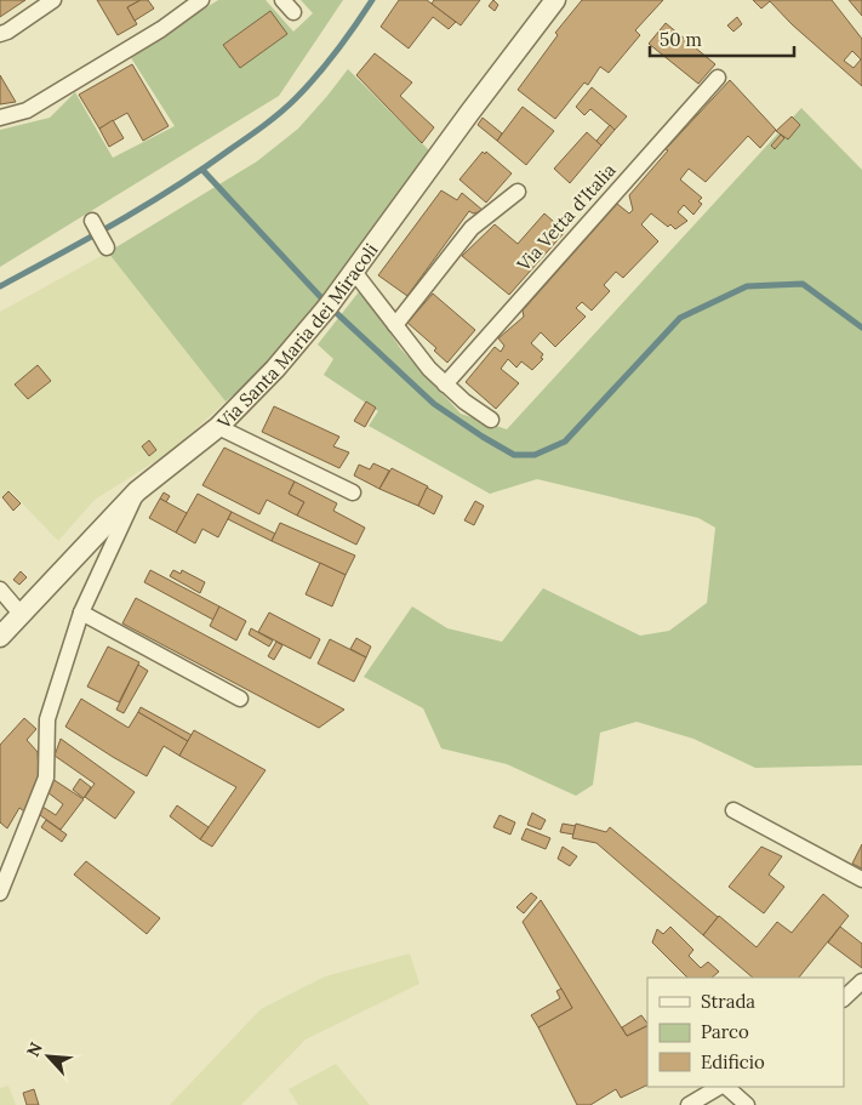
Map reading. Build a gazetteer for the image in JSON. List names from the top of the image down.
{
  "streets": {
    "street": ["Via Vetta d'Italia", "Via Santa Maria dei Miracoli"]
  },
  "legend": ["Strada", "Parco", "Edificio"],
  "scale_bar": "50 m",
  "north": "top left"
}
